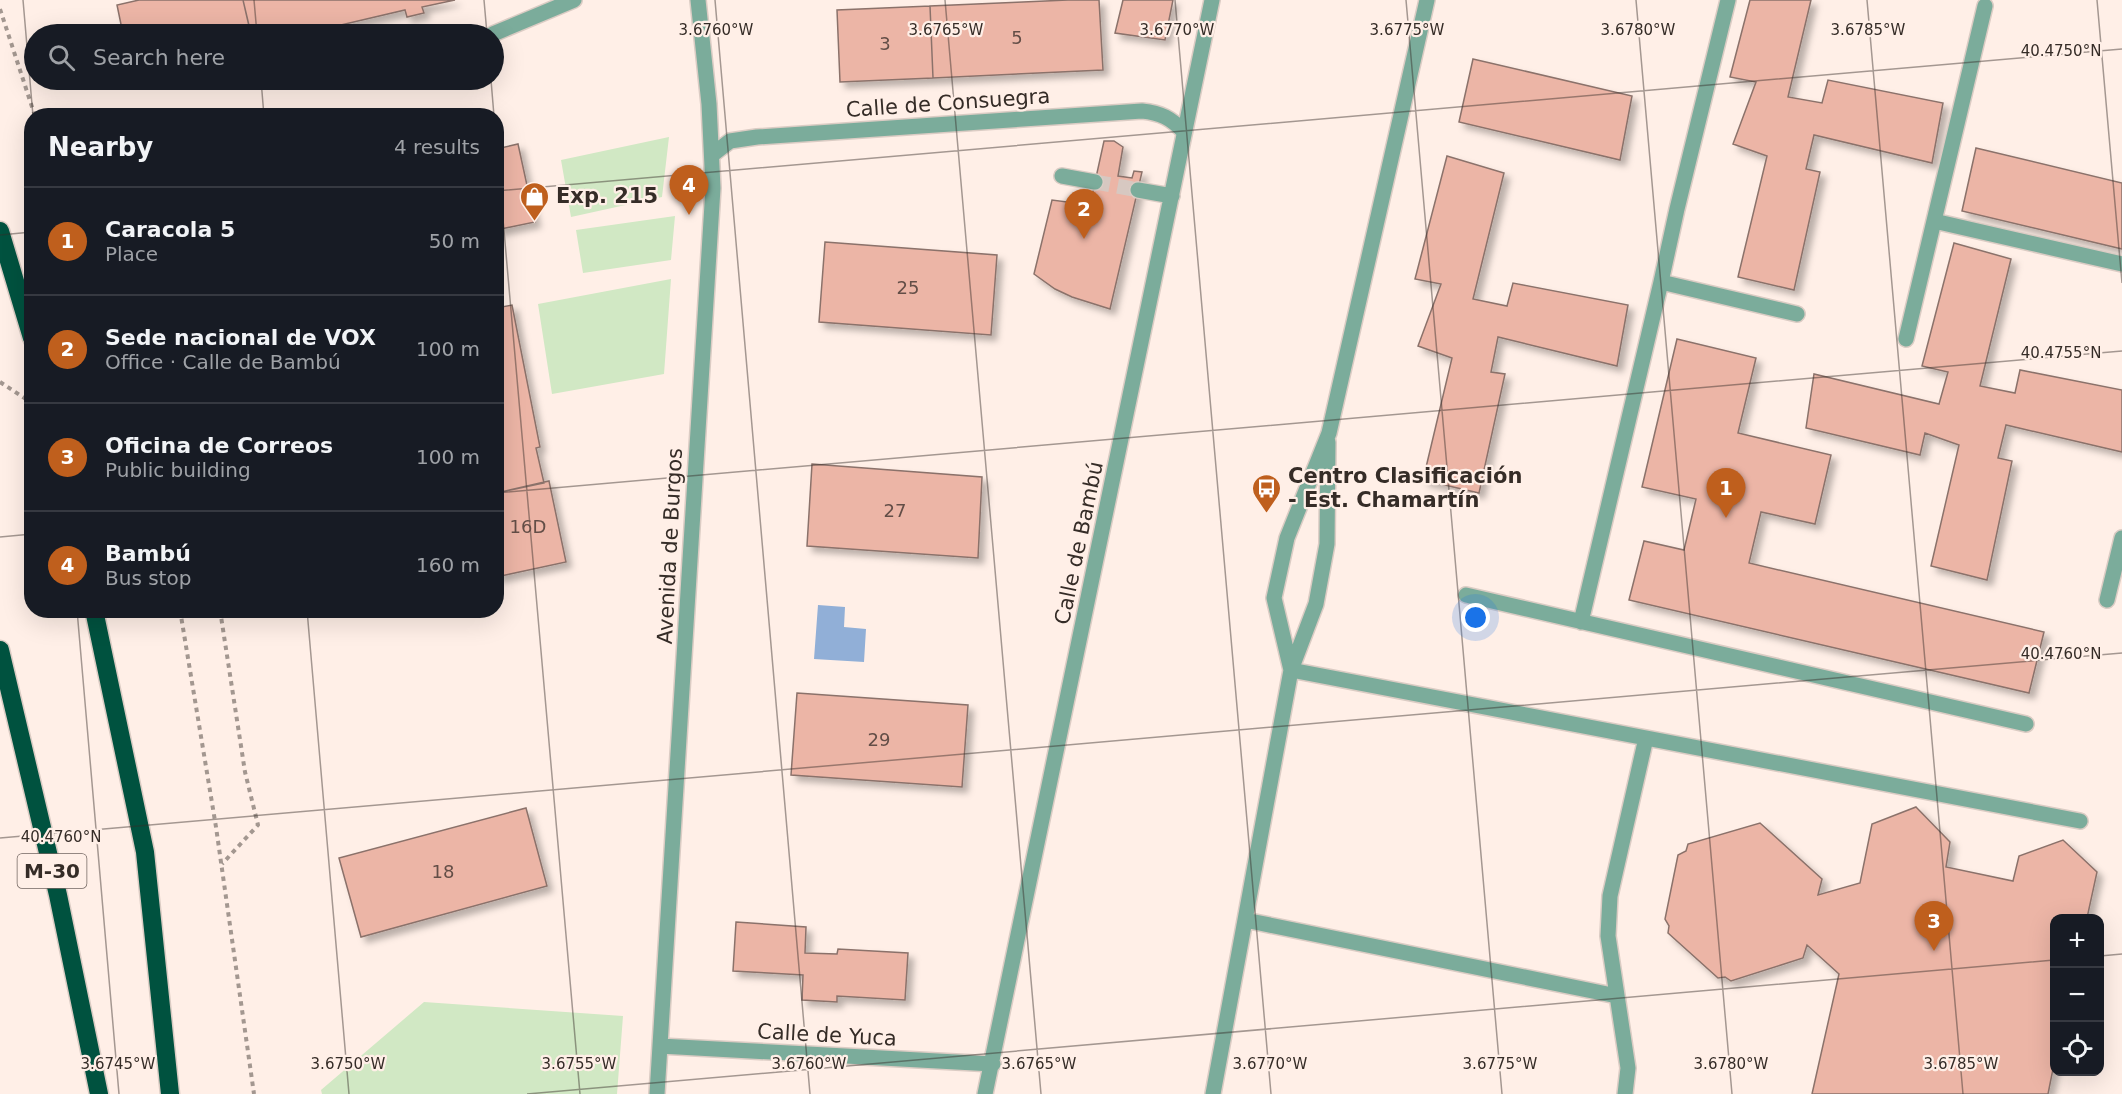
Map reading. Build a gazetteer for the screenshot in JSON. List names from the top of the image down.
{
  "streets": {
    "highway": ["M-30"],
    "street": [
      "Calle de Consuegra",
      "Calle de Bambú",
      "Avenida de Burgos",
      "Calle de Yuca"
    ]
  },
  "crossings": [
    ["Calle de Consuegra", "Calle de Bambú"],
    ["Calle de Consuegra", "Avenida de Burgos"],
    ["Calle de Bambú", "Calle de Yuca"],
    ["Avenida de Burgos", "Calle de Yuca"]
  ],
  "places": {
    "shop": ["Exp. 215"],
    "bus stop": ["Centro Clasificación - Est. Chamartín"]
  },
  "house_numbers": [
    "5",
    "3",
    "25",
    "27",
    "16D",
    "29",
    "18"
  ],
  "page": {
    "search": "Search here",
    "heading": ["Nearby", "4 results"],
    "pins": [
      "4",
      "2",
      "1",
      "3"
    ],
    "list": [
      {
        "mark": "1",
        "name": "Caracola 5",
        "note": "Place",
        "value": "50 m"
      },
      {
        "mark": "2",
        "name": "Sede nacional de VOX",
        "note": "Office · Calle de Bambú",
        "value": "100 m"
      },
      {
        "mark": "3",
        "name": "Oficina de Correos",
        "note": "Public building",
        "value": "100 m"
      },
      {
        "mark": "4",
        "name": "Bambú",
        "note": "Bus stop",
        "value": "160 m"
      }
    ],
    "map_buttons": ["+", "−"]
  },
  "coordinates": [
    "3.6760°W",
    "3.6765°W",
    "3.6770°W",
    "3.6775°W",
    "3.6780°W",
    "3.6785°W",
    "40.4750°N",
    "40.4755°N",
    "40.4760°N",
    "3.6745°W",
    "3.6750°W",
    "3.6755°W"
  ]
}
